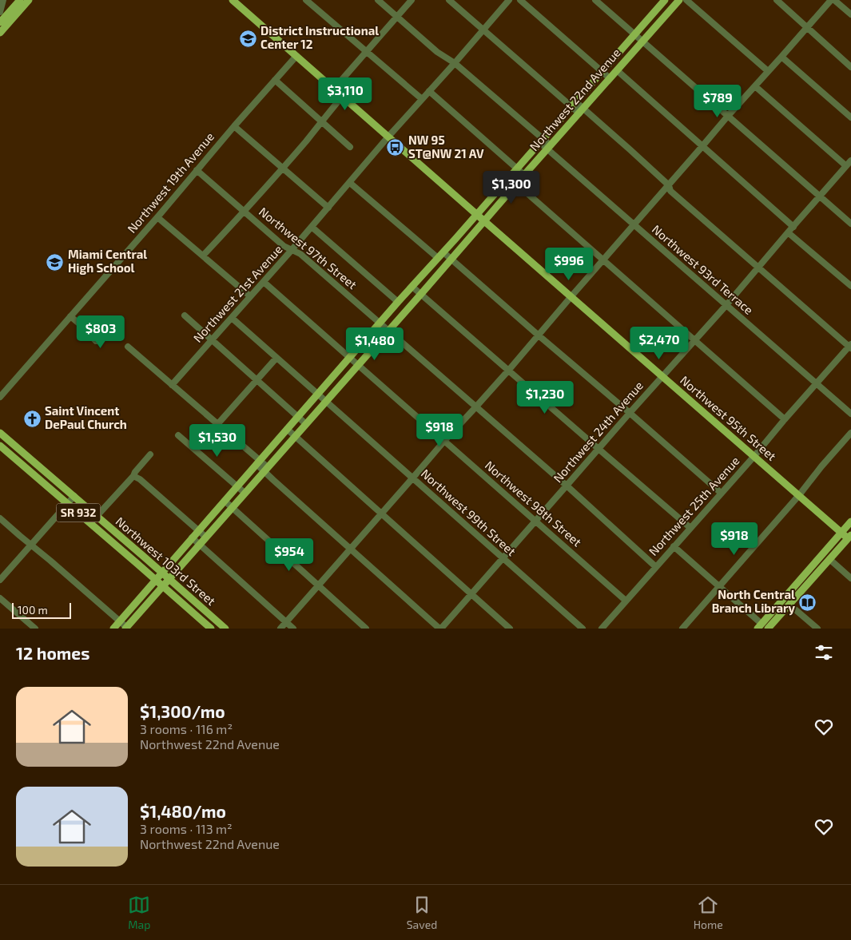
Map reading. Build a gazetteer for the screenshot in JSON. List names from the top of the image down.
{
  "streets": {
    "main road": [
      "Northwest 22nd Avenue",
      "Northwest 95th Street",
      "SR 932",
      "Northwest 103rd Street"
    ],
    "street": [
      "Northwest 19th Avenue",
      "Northwest 97th Street",
      "Northwest 93rd Terrace",
      "Northwest 21st Avenue",
      "Northwest 24th Avenue",
      "Northwest 98th Street",
      "Northwest 25th Avenue",
      "Northwest 99th Street"
    ]
  },
  "crossings": [
    ["Northwest 22nd Avenue", "Northwest 97th Street"],
    ["Northwest 22nd Avenue", "Northwest 93rd Terrace"],
    ["Northwest 22nd Avenue", "Northwest 95th Street"],
    ["Northwest 22nd Avenue", "Northwest 98th Street"],
    ["Northwest 22nd Avenue", "Northwest 99th Street"],
    ["Northwest 22nd Avenue", "Northwest 103rd Street"],
    ["Northwest 19th Avenue", "Northwest 97th Street"],
    ["Northwest 19th Avenue", "Northwest 95th Street"],
    ["Northwest 97th Street", "Northwest 21st Avenue"],
    ["Northwest 97th Street", "Northwest 24th Avenue"],
    ["Northwest 97th Street", "Northwest 25th Avenue"],
    ["Northwest 93rd Terrace", "Northwest 21st Avenue"],
    ["Northwest 93rd Terrace", "Northwest 24th Avenue"],
    ["Northwest 93rd Terrace", "Northwest 25th Avenue"],
    ["Northwest 21st Avenue", "Northwest 95th Street"],
    ["Northwest 21st Avenue", "Northwest 98th Street"],
    ["Northwest 21st Avenue", "Northwest 99th Street"],
    ["Northwest 95th Street", "Northwest 24th Avenue"],
    ["Northwest 95th Street", "Northwest 25th Avenue"],
    ["Northwest 24th Avenue", "Northwest 98th Street"],
    ["Northwest 24th Avenue", "Northwest 99th Street"],
    ["Northwest 98th Street", "Northwest 25th Avenue"]
  ],
  "places": {
    "school or university": ["District Instructional Center 12", "Miami Central High School"],
    "bus stop": ["NW 95 ST@NW 21 AV"],
    "church": ["Saint Vincent DePaul Church"],
    "library": ["North Central Branch Library"]
  },
  "scale_bar": "100 m",
  "page": {
    "price": [
      "$3,110",
      "$789",
      "$1,300",
      "$996",
      "$803",
      "$2,470",
      "$1,480",
      "$1,230",
      "$918",
      "$1,530",
      "$918",
      "$954"
    ],
    "scale": "100 m",
    "heading": "12 homes",
    "list": [
      {
        "name": "$1,300/mo",
        "note": "3 rooms · 116 m² · Northwest 22nd Avenue"
      },
      {
        "name": "$1,480/mo",
        "note": "3 rooms · 113 m² · Northwest 22nd Avenue"
      }
    ],
    "tabs": ["Map", "Saved", "Home"]
  }
}
